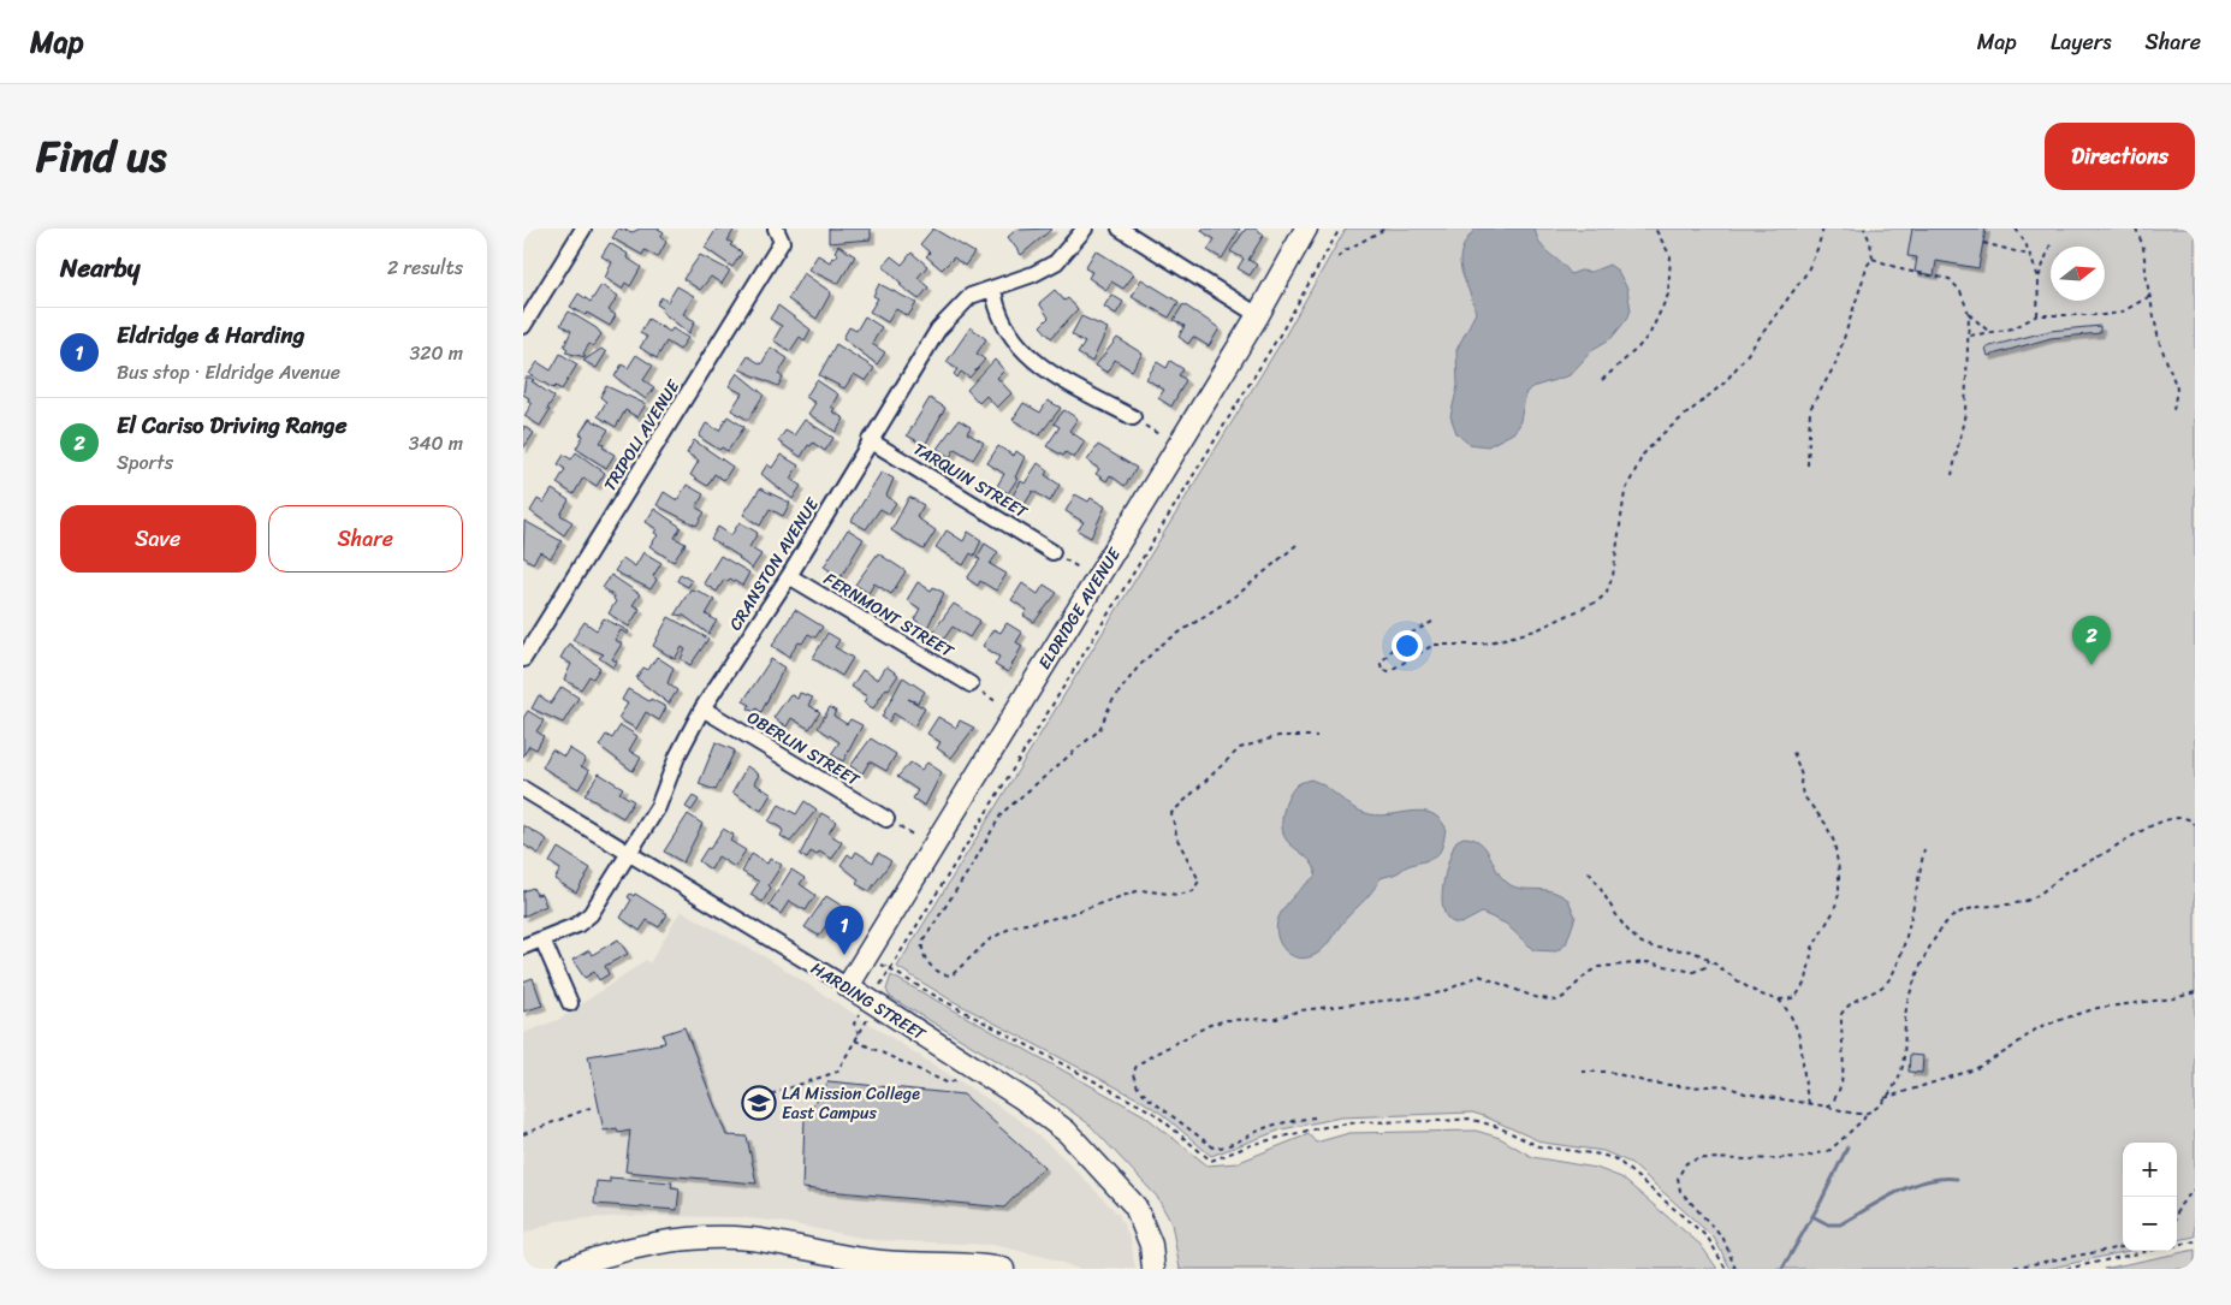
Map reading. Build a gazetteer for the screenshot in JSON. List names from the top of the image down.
{
  "streets": {
    "street": [
      "TRIPOLI AVENUE",
      "TARQUIN STREET",
      "CRANSTON AVENUE",
      "ELDRIDGE AVENUE",
      "FERNMONT STREET",
      "OBERLIN STREET",
      "HARDING STREET"
    ]
  },
  "crossings": [
    ["TARQUIN STREET", "CRANSTON AVENUE"],
    ["CRANSTON AVENUE", "FERNMONT STREET"],
    ["CRANSTON AVENUE", "OBERLIN STREET"],
    ["CRANSTON AVENUE", "HARDING STREET"],
    ["ELDRIDGE AVENUE", "HARDING STREET"]
  ],
  "places": {
    "school or university": ["LA Mission College East Campus"]
  },
  "north": "right",
  "page": {
    "header": "Map",
    "nav": ["Map", "Layers", "Share"],
    "title": "Find us",
    "buttons": [
      "Directions",
      ["Save", "Share"]
    ],
    "heading": ["Nearby", "2 results"],
    "list": [
      {
        "mark": "1",
        "name": "Eldridge & Harding",
        "note": "Bus stop · Eldridge Avenue",
        "value": "320 m"
      },
      {
        "mark": "2",
        "name": "El Cariso Driving Range",
        "note": "Sports",
        "value": "340 m"
      }
    ],
    "pins": ["2", "1"],
    "map_buttons": ["+", "−"]
  }
}
